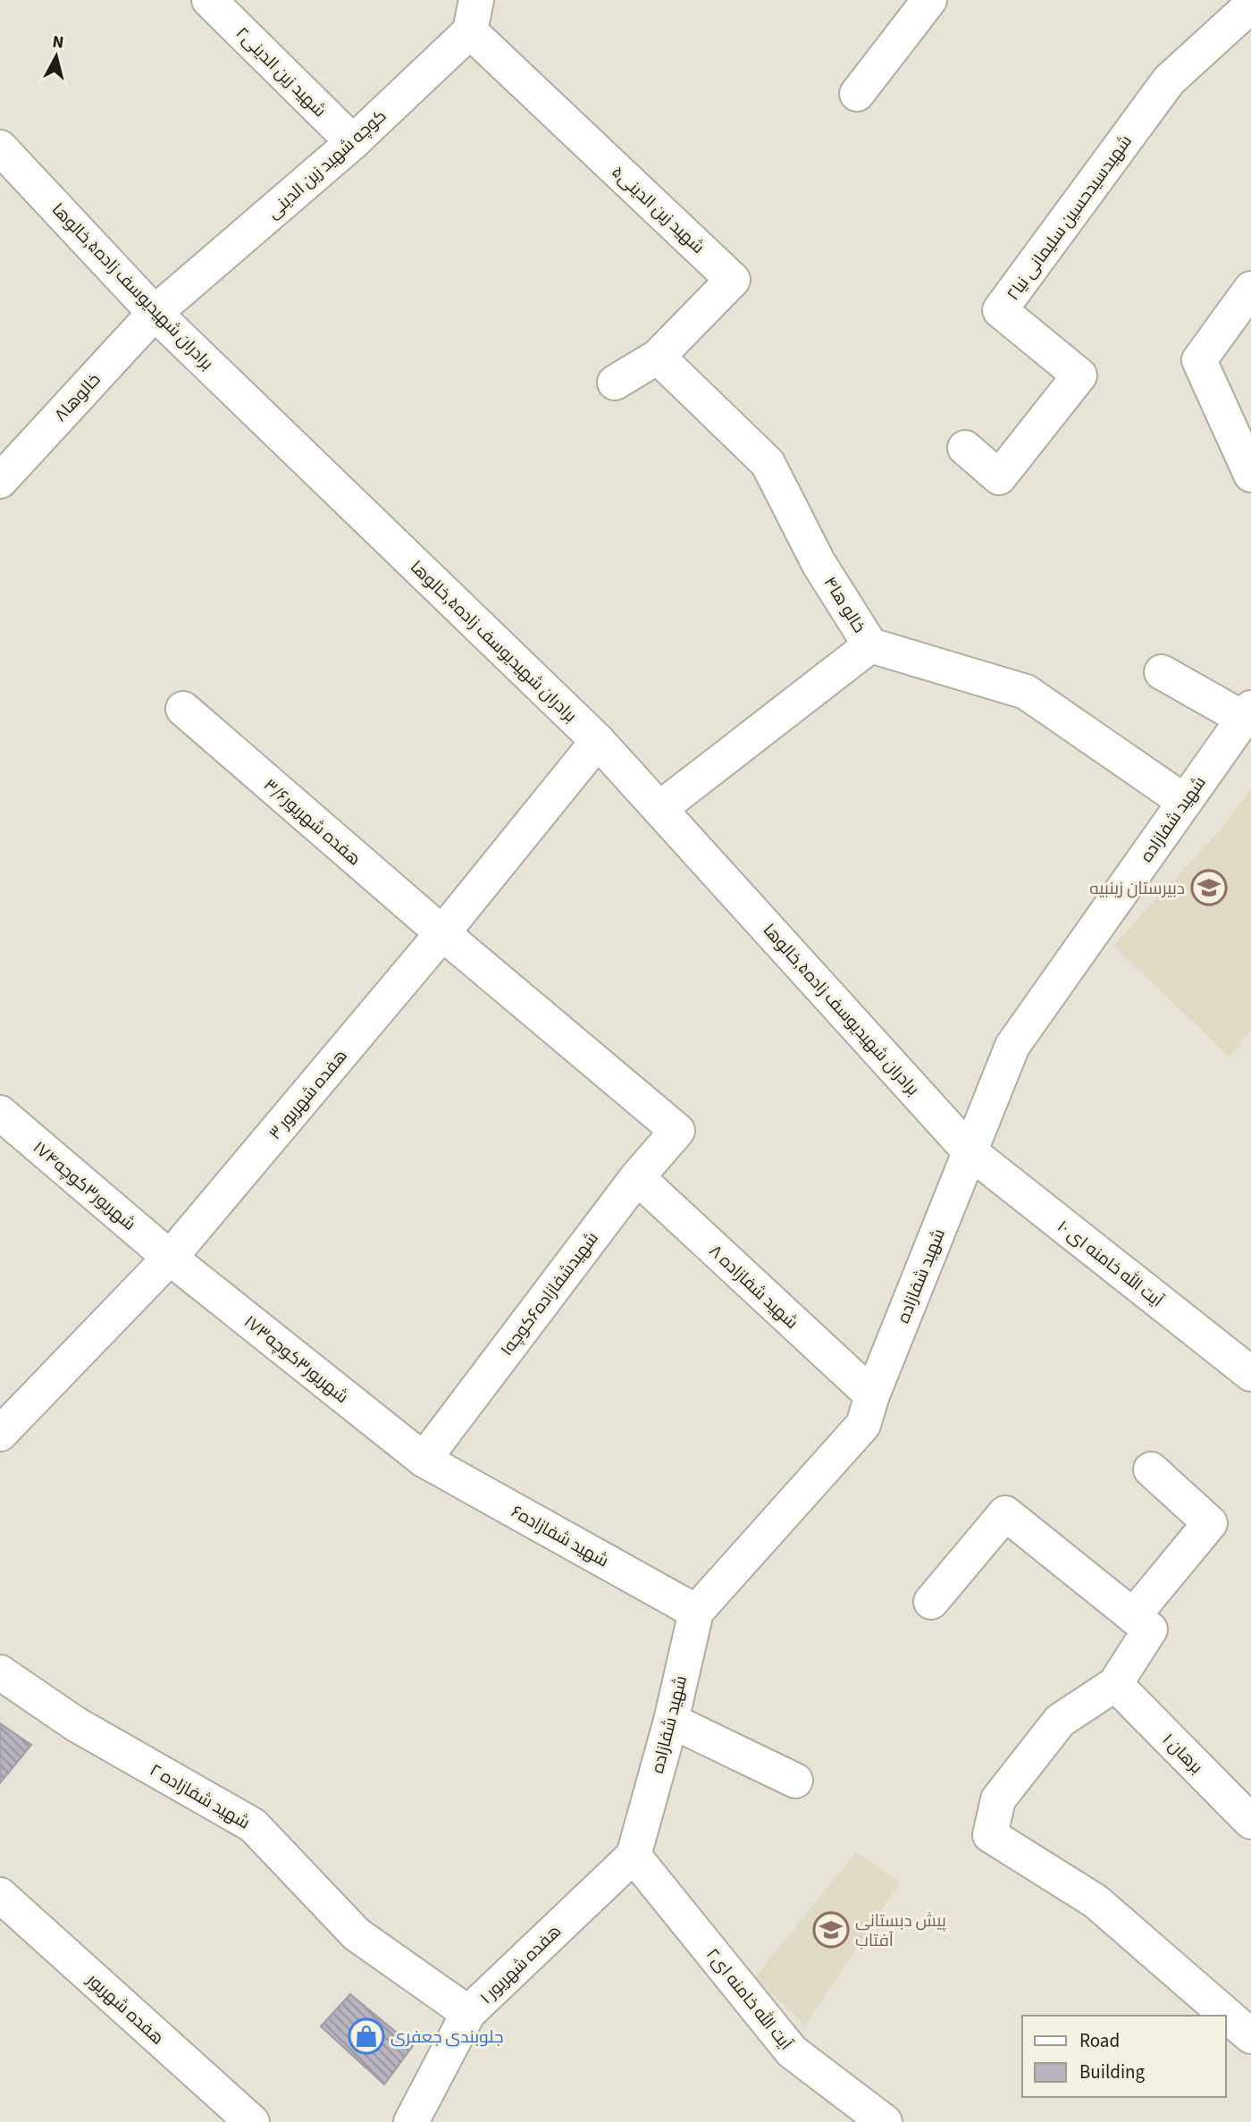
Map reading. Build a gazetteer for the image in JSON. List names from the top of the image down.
{
  "streets": {
    "street": [
      "شهید زین الدینی۲",
      "کوچه شهید زین الدینی",
      "شهید زین الدینی۵",
      "شهیدسیدحسین سلیمانی نیا۲",
      "برادران شهیدیوسف زاده۵,خالوها",
      "خالوها۸",
      "خالو ها۴",
      "شهید شفازاده",
      "هفده شهریور۳/۶",
      "هفده شهریور ۳",
      "۱۷شهریور۳کوچه۴",
      "آیت الله خامنه ای ۱۰",
      "شهید شفازاده ۸",
      "شهیدشفازاده۶کوچه۱",
      "۱۷شهریور۳کوچه۳",
      "شهید شفازاده۶",
      "برهان ۱",
      "شهید شفازاده ۲",
      "هفده شهریور ۱",
      "آیت الله خامنه ای۲",
      "هفده شهریور"
    ]
  },
  "crossings": [
    ["شهید زین الدینی۲", "کوچه شهید زین الدینی"],
    ["کوچه شهید زین الدینی", "شهید زین الدینی۵"],
    ["کوچه شهید زین الدینی", "برادران شهیدیوسف زاده۵,خالوها"],
    ["کوچه شهید زین الدینی", "خالوها۸"],
    ["شهید زین الدینی۵", "خالو ها۴"],
    ["برادران شهیدیوسف زاده۵,خالوها", "خالوها۸"],
    ["برادران شهیدیوسف زاده۵,خالوها", "خالو ها۴"],
    ["برادران شهیدیوسف زاده۵,خالوها", "شهید شفازاده"],
    ["برادران شهیدیوسف زاده۵,خالوها", "هفده شهریور ۳"],
    ["برادران شهیدیوسف زاده۵,خالوها", "آیت الله خامنه ای ۱۰"],
    ["شهید شفازاده", "آیت الله خامنه ای ۱۰"],
    ["شهید شفازاده", "شهید شفازاده ۸"],
    ["شهید شفازاده", "شهید شفازاده۶"],
    ["شهید شفازاده", "هفده شهریور ۱"],
    ["شهید شفازاده", "آیت الله خامنه ای۲"],
    ["هفده شهریور۳/۶", "هفده شهریور ۳"],
    ["هفده شهریور۳/۶", "شهیدشفازاده۶کوچه۱"],
    ["هفده شهریور ۳", "۱۷شهریور۳کوچه۴"],
    ["هفده شهریور ۳", "۱۷شهریور۳کوچه۳"],
    ["۱۷شهریور۳کوچه۴", "۱۷شهریور۳کوچه۳"],
    ["شهید شفازاده ۸", "شهیدشفازاده۶کوچه۱"],
    ["شهیدشفازاده۶کوچه۱", "۱۷شهریور۳کوچه۳"],
    ["شهیدشفازاده۶کوچه۱", "شهید شفازاده۶"],
    ["۱۷شهریور۳کوچه۳", "شهید شفازاده۶"],
    ["شهید شفازاده ۲", "هفده شهریور ۱"],
    ["هفده شهریور ۱", "آیت الله خامنه ای۲"]
  ],
  "places": {
    "school or university": ["دبیرستان زینبیه", "پیش دبستانی آفتاب"],
    "shop": ["جلوبندی جعفری"]
  },
  "legend": ["Road", "Building"],
  "north": "top"
}
